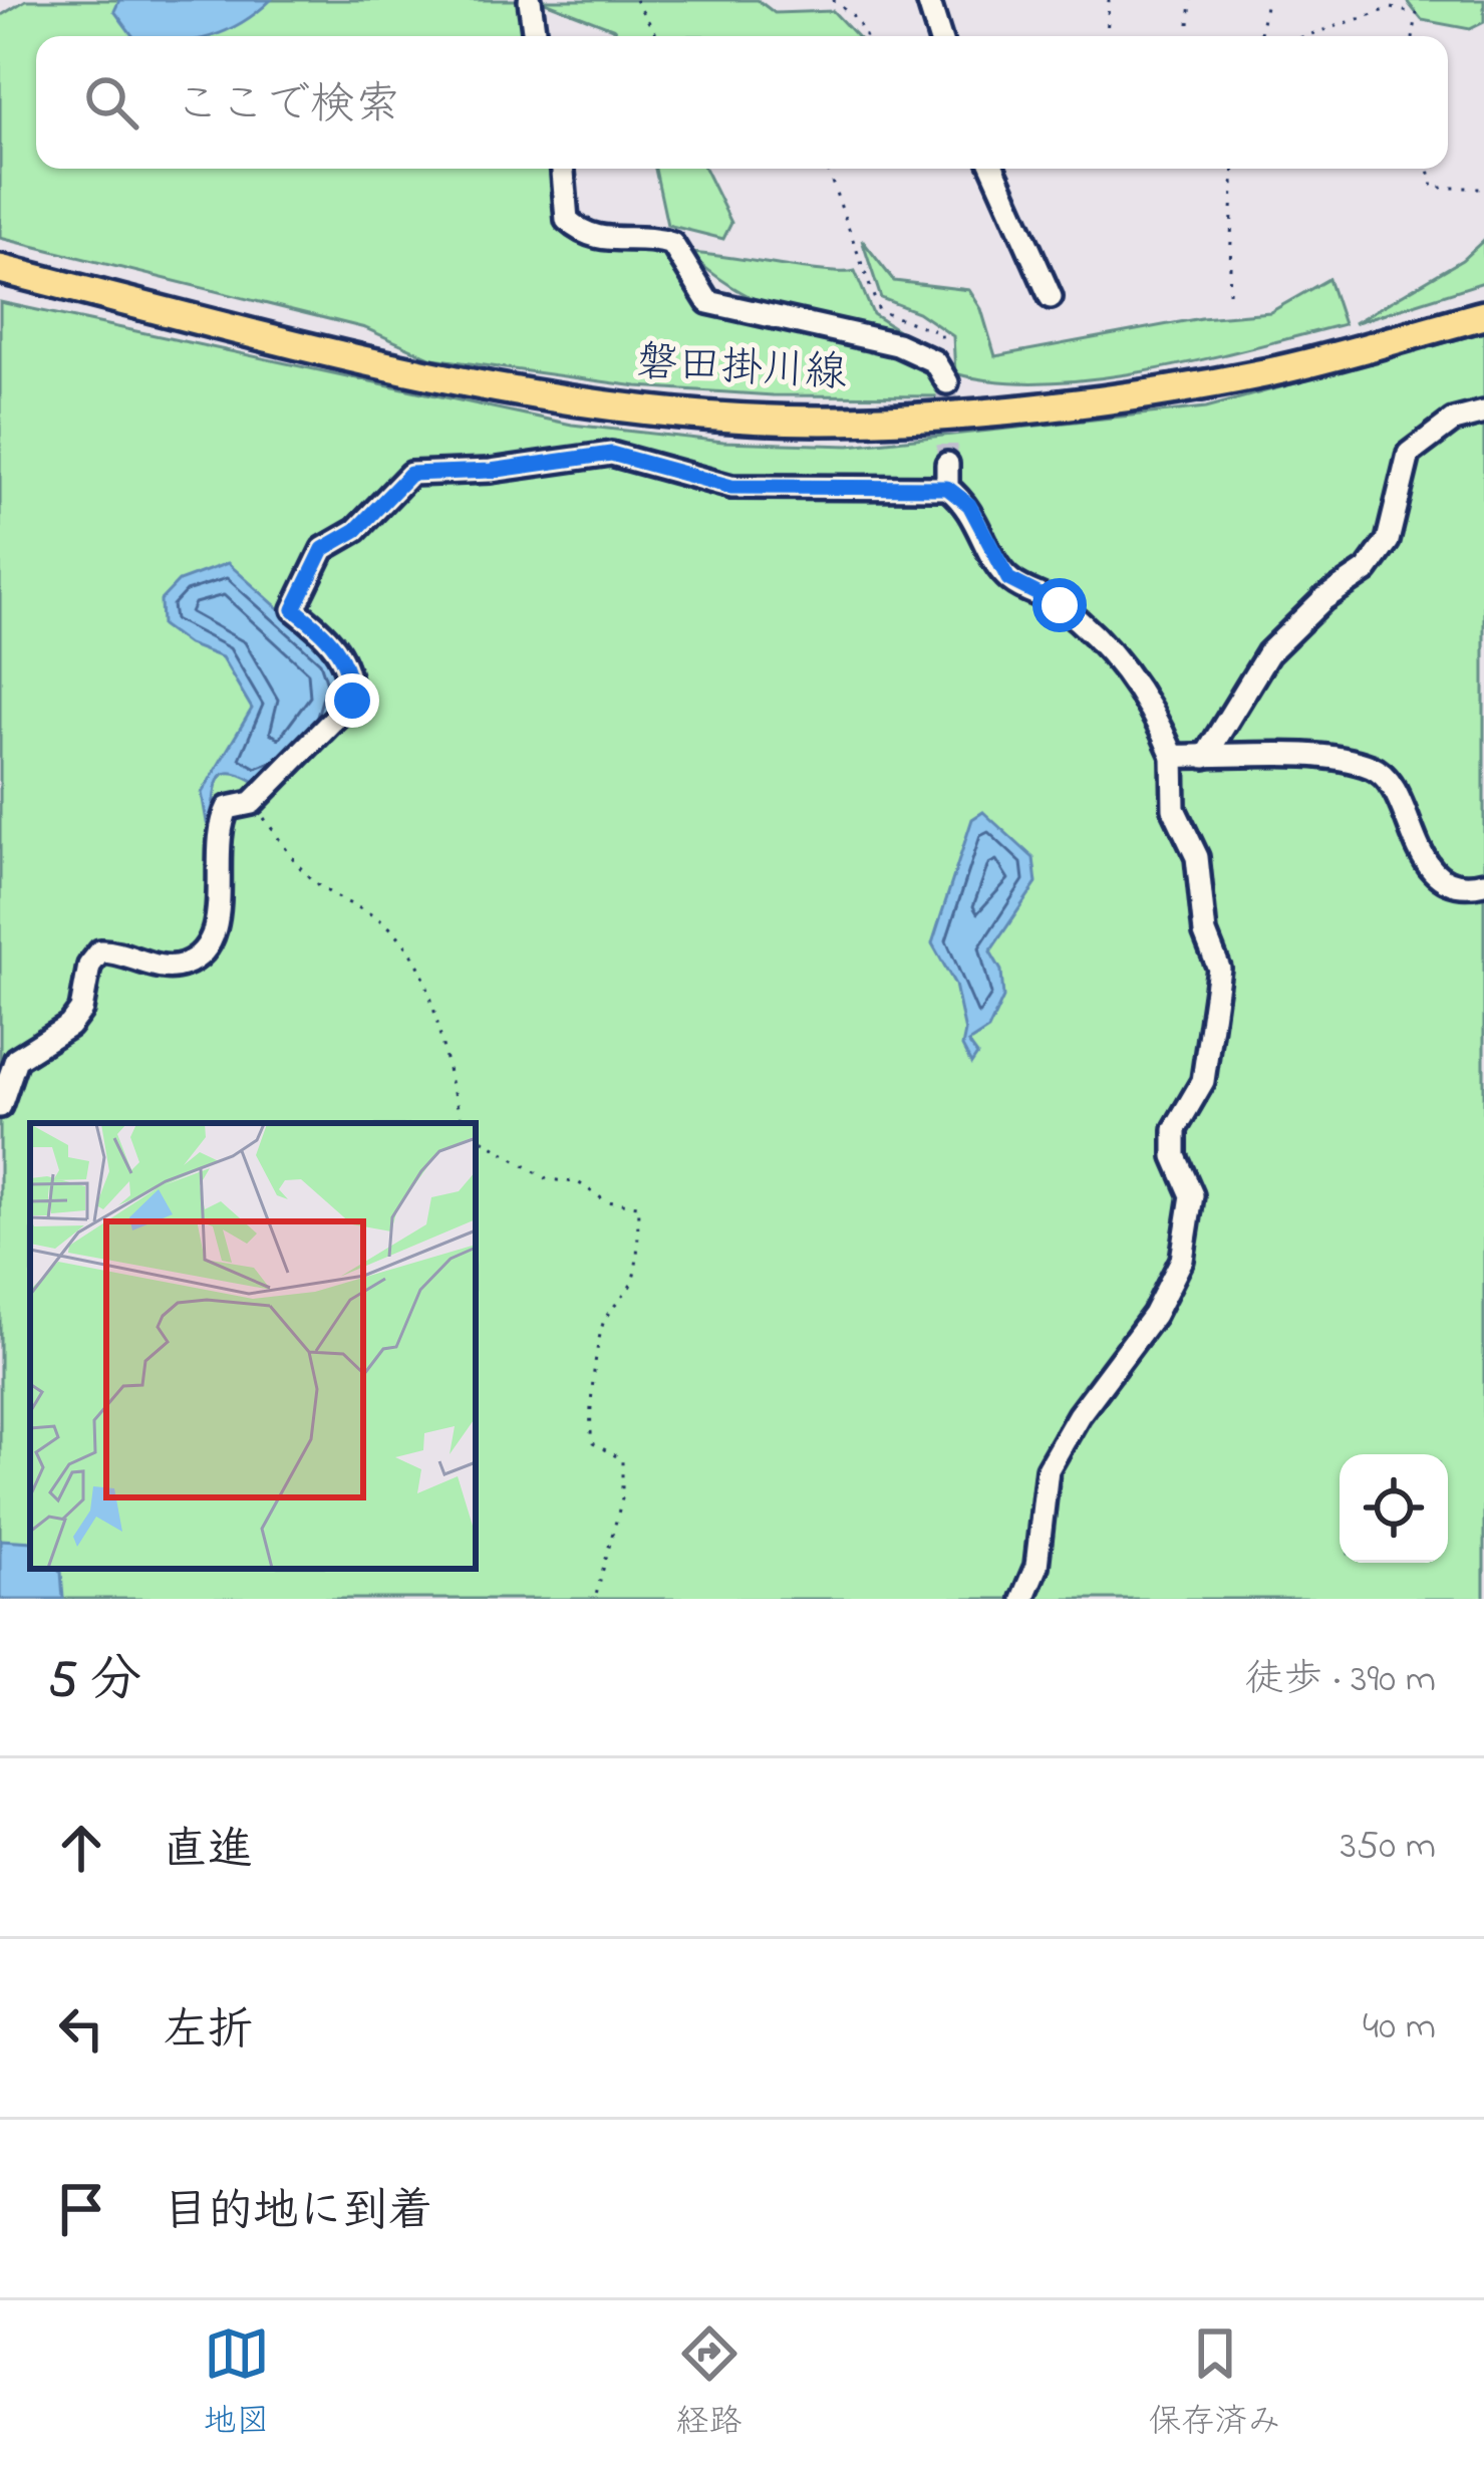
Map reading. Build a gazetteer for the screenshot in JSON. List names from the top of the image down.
{
  "streets": {
    "main road": ["磐田掛川線"]
  },
  "page": {
    "search": "ここで検索",
    "heading": ["5 分", "徒歩 · 390 m"],
    "list": [
      ["直進", "350 m"],
      ["左折", "40 m"],
      "目的地に到着"
    ],
    "nav": ["地図", "経路", "保存済み"]
  }
}
